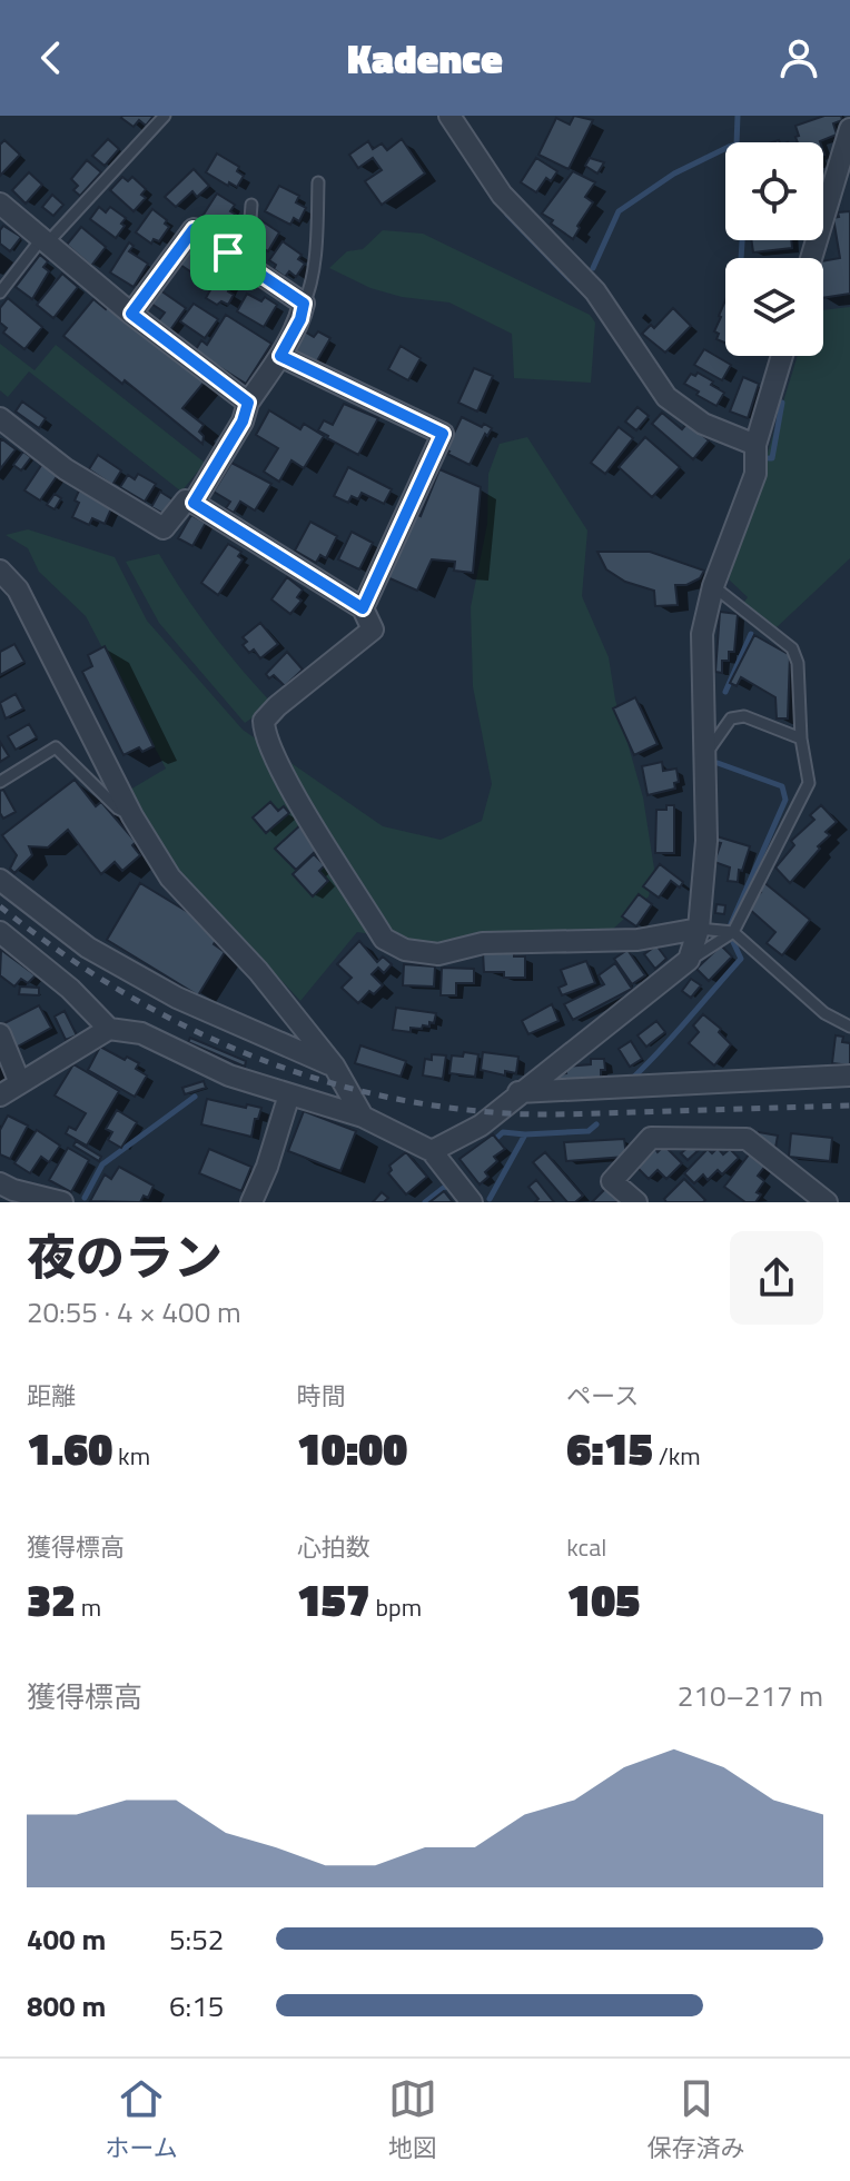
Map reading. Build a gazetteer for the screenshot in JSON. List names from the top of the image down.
{
  "page": {
    "header": "Kadence",
    "heading": ["夜のラン", "20:55 · 4 × 400 m"],
    "stats": [
      ["距離", "1.60 km"],
      ["時間", "10:00"],
      ["ペース", "6:15 /km"],
      ["獲得標高", "32 m"],
      ["心拍数", "157 bpm"],
      ["kcal", "105"]
    ],
    "chart": ["獲得標高", "210–217 m"],
    "list": [
      {
        "name": "400 m",
        "note": "5:52"
      },
      {
        "name": "800 m",
        "note": "6:15"
      }
    ],
    "tabs": ["ホーム", "地図", "保存済み"]
  }
}
